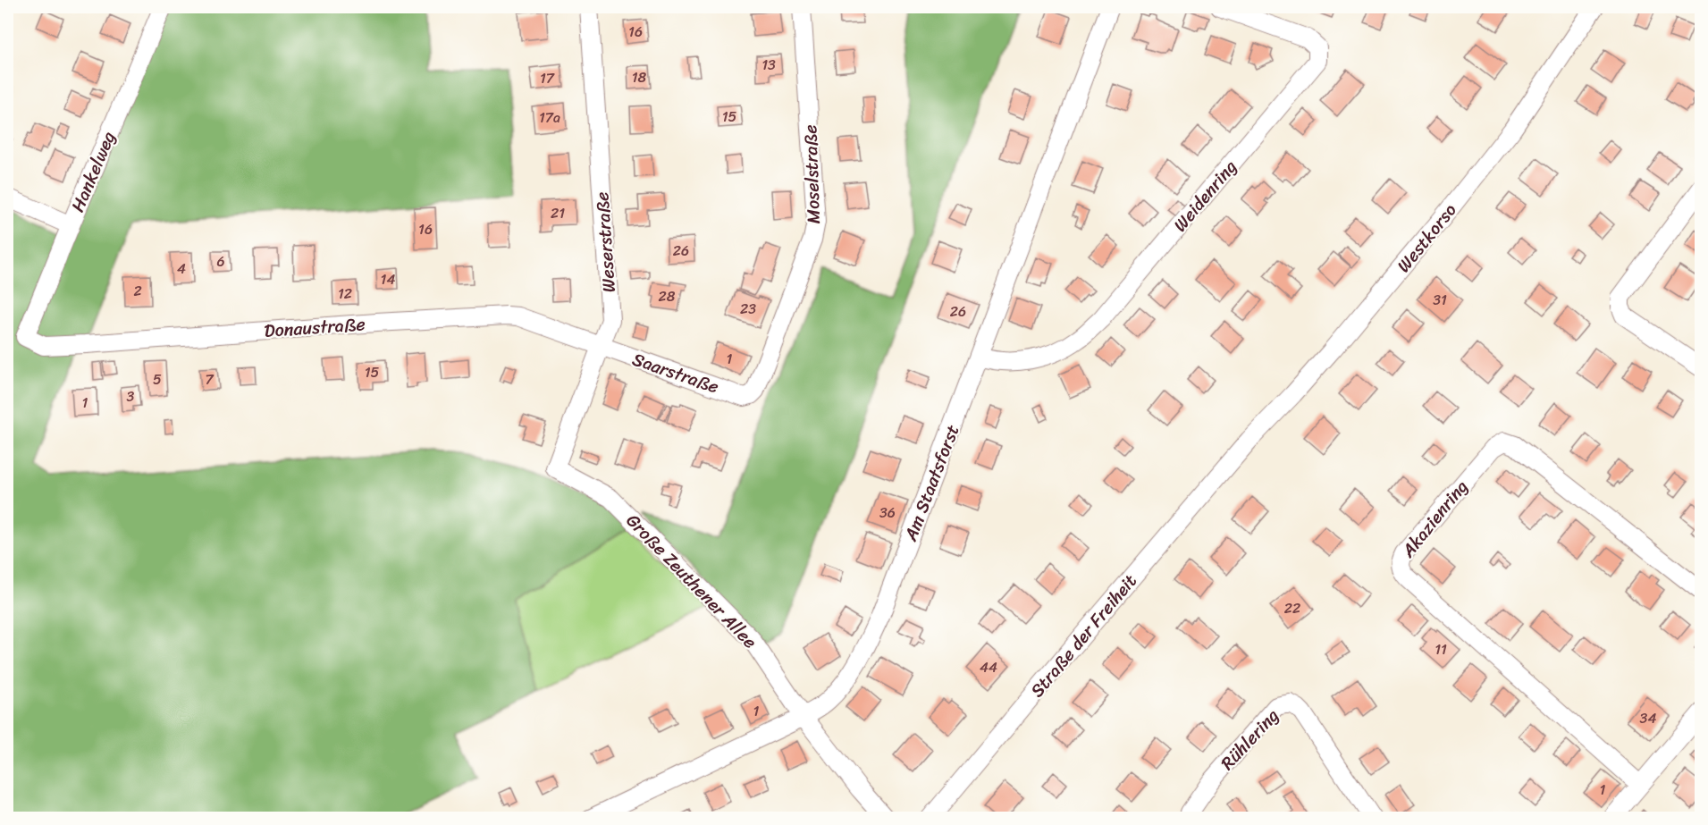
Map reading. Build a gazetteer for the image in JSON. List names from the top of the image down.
{
  "streets": {
    "street": [
      "Hankelweg",
      "Moselstraße",
      "Weidenring",
      "Westkorso",
      "Weserstraße",
      "Donaustraße",
      "Saarstraße",
      "Am Staatsforst",
      "Akazienring",
      "Große Zeuthener Allee",
      "Straße der Freiheit",
      "Rühlering"
    ]
  },
  "crossings": [
    ["Hankelweg", "Donaustraße"],
    ["Moselstraße", "Saarstraße"],
    ["Weidenring", "Am Staatsforst"],
    ["Westkorso", "Straße der Freiheit"],
    ["Weserstraße", "Donaustraße"],
    ["Weserstraße", "Saarstraße"],
    ["Weserstraße", "Große Zeuthener Allee"],
    ["Donaustraße", "Saarstraße"],
    ["Am Staatsforst", "Große Zeuthener Allee"]
  ],
  "house_numbers": [
    "16",
    "13",
    "18",
    "17",
    "15",
    "17a",
    "21",
    "16",
    "26",
    "6",
    "4",
    "14",
    "2",
    "12",
    "28",
    "31",
    "23",
    "26",
    "1",
    "15",
    "5",
    "7",
    "3",
    "1",
    "36",
    "22",
    "11",
    "44",
    "1",
    "34",
    "1"
  ]
}
